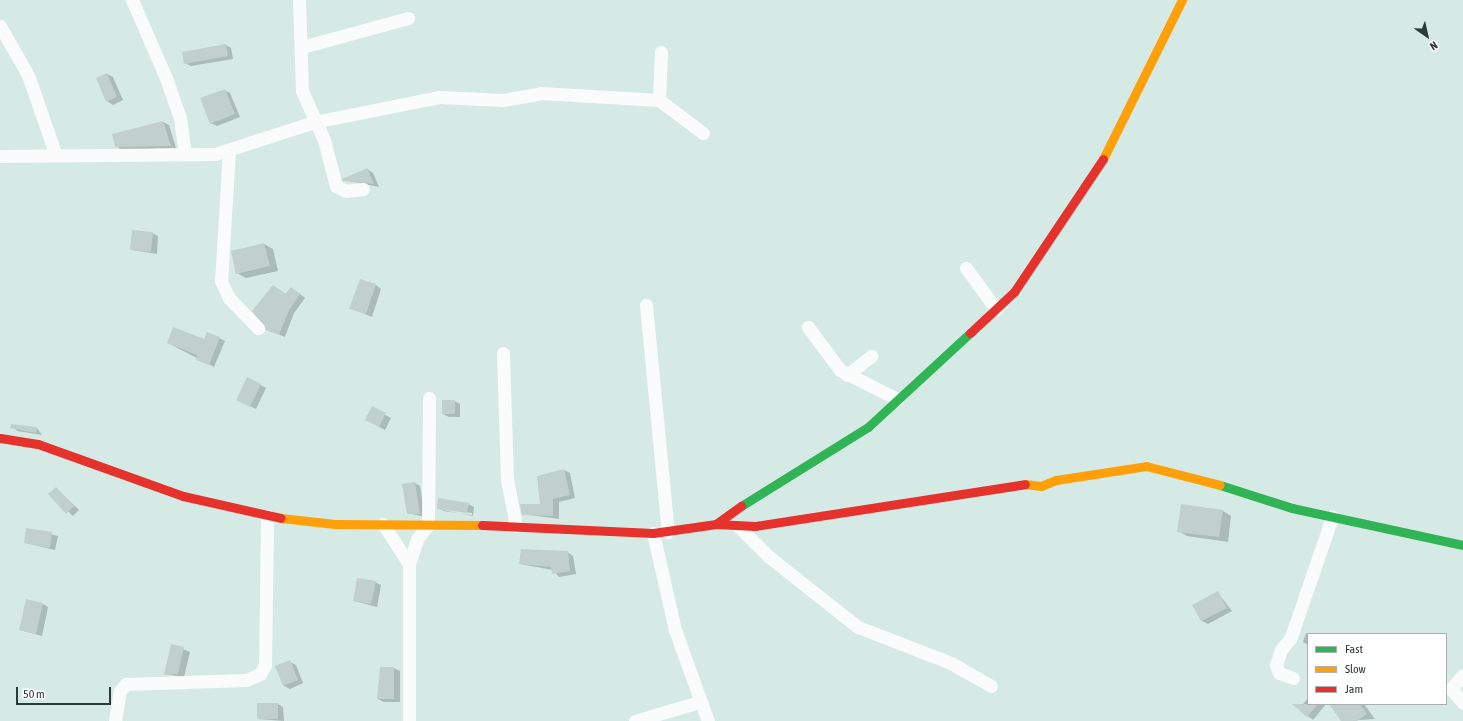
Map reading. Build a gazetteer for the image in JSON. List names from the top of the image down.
{
  "legend": ["Fast", "Slow", "Jam"],
  "scale_bar": "50 m",
  "north": "bottom right"
}
